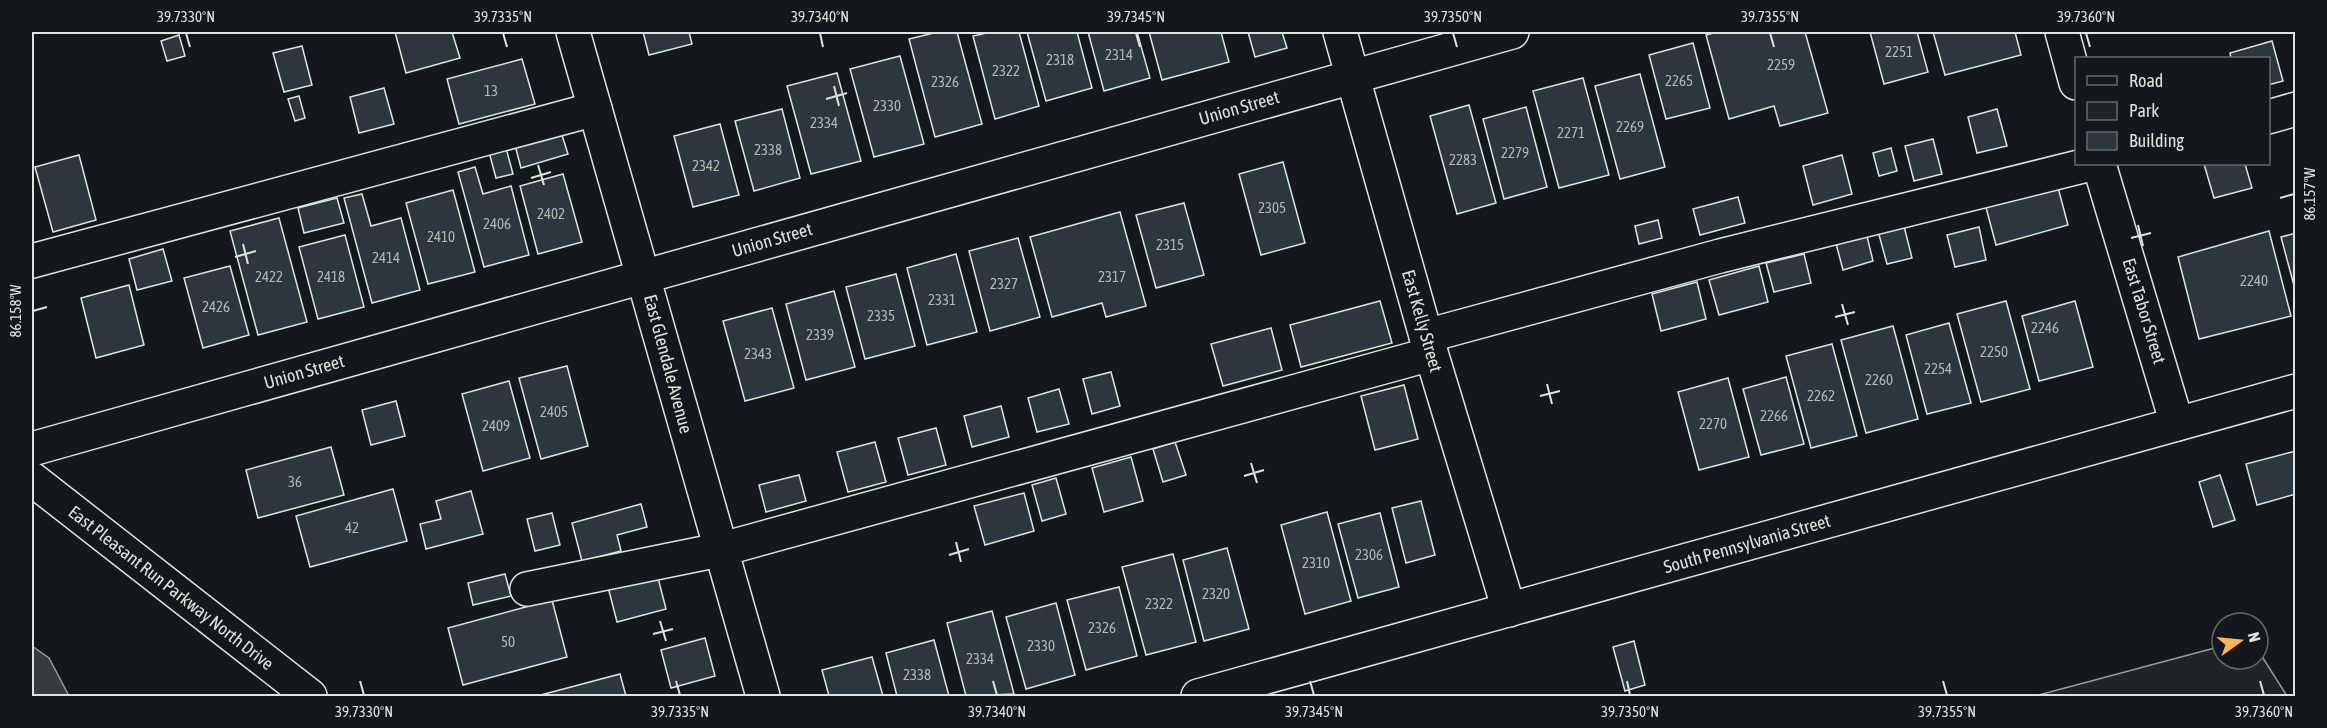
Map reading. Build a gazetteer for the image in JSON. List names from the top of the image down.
{
  "streets": {
    "street": [
      "Union Street",
      "East Tabor Street",
      "East Kelly Street",
      "East Glendale Avenue",
      "South Pennsylvania Street",
      "East Pleasant Run Parkway North Drive"
    ]
  },
  "crossings": [
    ["Union Street", "East Kelly Street"],
    ["Union Street", "East Glendale Avenue"],
    ["East Tabor Street", "South Pennsylvania Street"],
    ["East Kelly Street", "South Pennsylvania Street"]
  ],
  "house_numbers": [
    "2251",
    "2314",
    "2318",
    "2259",
    "2322",
    "2265",
    "2326",
    "13",
    "2330",
    "2334",
    "2269",
    "2271",
    "2338",
    "2279",
    "2283",
    "2342",
    "2305",
    "2402",
    "2406",
    "2410",
    "2315",
    "2414",
    "2422",
    "2418",
    "2317",
    "2240",
    "2327",
    "2331",
    "2426",
    "2335",
    "2246",
    "2339",
    "2250",
    "2343",
    "2254",
    "2260",
    "2262",
    "2405",
    "2266",
    "2270",
    "2409",
    "36",
    "42",
    "2306",
    "2310",
    "2320",
    "2322",
    "2326",
    "50",
    "2330",
    "2334",
    "2338"
  ],
  "legend": ["Road", "Park", "Building"],
  "north": "right",
  "coordinates": [
    "39.7330°N",
    "39.7335°N",
    "39.7340°N",
    "39.7345°N",
    "39.7350°N",
    "39.7355°N",
    "39.7360°N",
    "86.157°W",
    "86.158°W"
  ]
}
